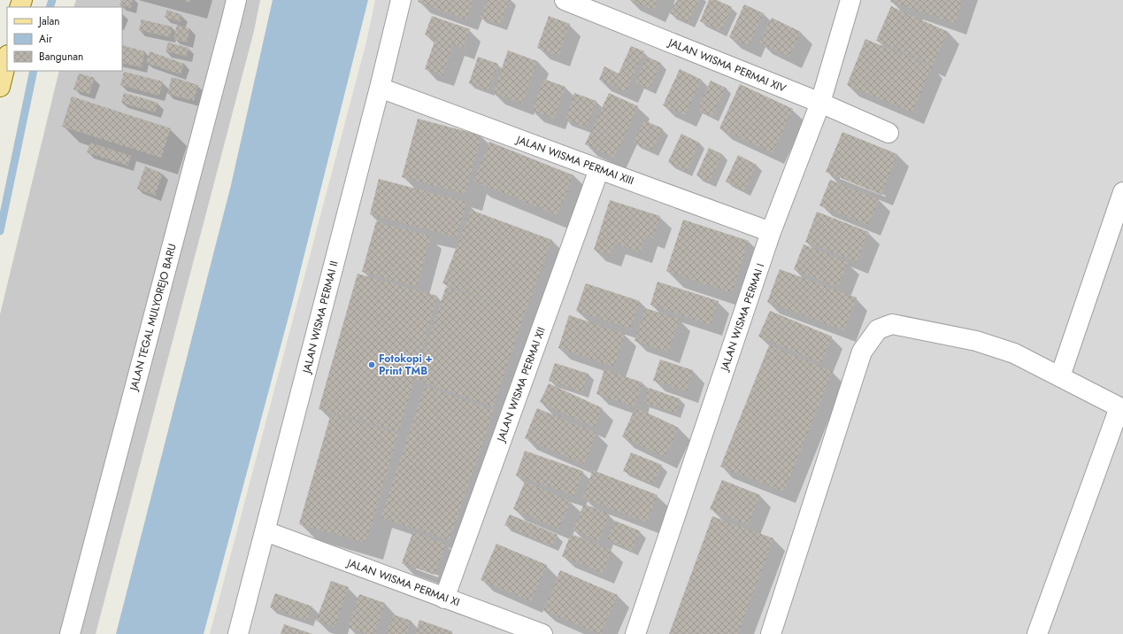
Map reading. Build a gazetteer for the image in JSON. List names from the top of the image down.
{
  "streets": {
    "street": [
      "JALAN WISMA PERMAI XIV",
      "JALAN WISMA PERMAI XIII",
      "JALAN TEGAL MULYOREJO BARU",
      "JALAN WISMA PERMAI II",
      "JALAN WISMA PERMAI I",
      "JALAN WISMA PERMAI XII",
      "JALAN WISMA PERMAI XI"
    ]
  },
  "crossings": [
    ["JALAN WISMA PERMAI XIV", "JALAN WISMA PERMAI I"],
    ["JALAN WISMA PERMAI XIII", "JALAN WISMA PERMAI II"],
    ["JALAN WISMA PERMAI XIII", "JALAN WISMA PERMAI I"],
    ["JALAN WISMA PERMAI XIII", "JALAN WISMA PERMAI XII"],
    ["JALAN WISMA PERMAI II", "JALAN WISMA PERMAI XI"],
    ["JALAN WISMA PERMAI XII", "JALAN WISMA PERMAI XI"]
  ],
  "places": ["Fotokopi + Print TMB"],
  "legend": ["Jalan", "Air", "Bangunan"]
}
